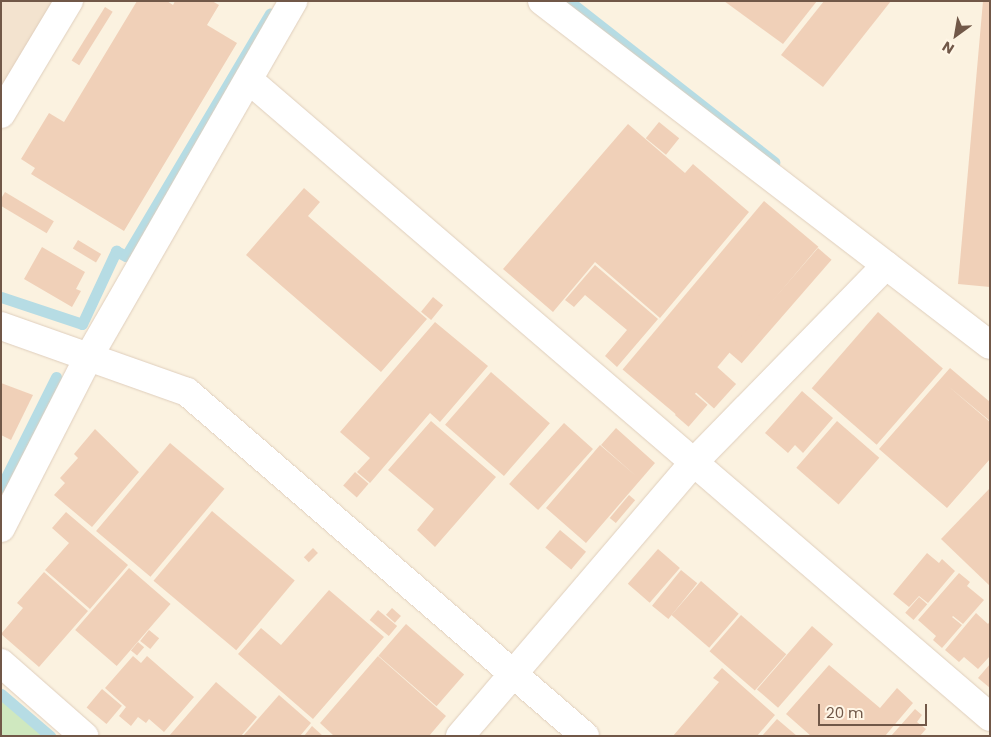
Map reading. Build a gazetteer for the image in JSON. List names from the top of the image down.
{
  "scale_bar": "20 m",
  "north": "bottom left"
}
